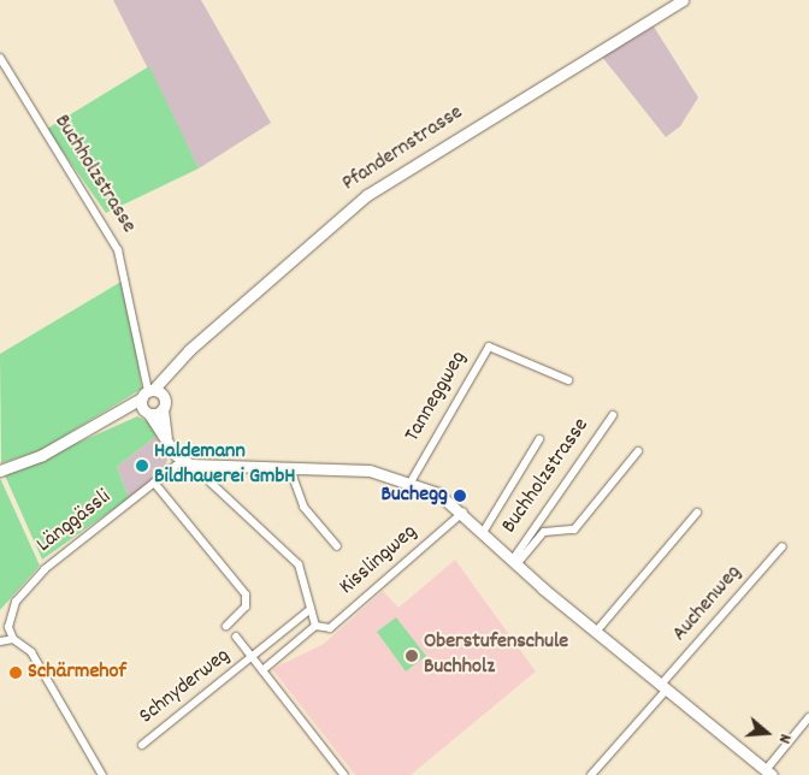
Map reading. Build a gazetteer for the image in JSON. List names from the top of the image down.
{
  "streets": {
    "main road": ["Pfandernstrasse", "Buchholzstrasse"],
    "street": [
      "Tanneggweg",
      "Länggässli",
      "Kisslingweg",
      "Auchenweg",
      "Schnyderweg"
    ]
  },
  "crossings": [
    ["Pfandernstrasse", "Buchholzstrasse"],
    ["Buchholzstrasse", "Tanneggweg"],
    ["Buchholzstrasse", "Länggässli"],
    ["Buchholzstrasse", "Kisslingweg"],
    ["Buchholzstrasse", "Auchenweg"]
  ],
  "places": [
    "Haldemann Bildhauerei GmbH",
    "Buchegg",
    "Oberstufenschule Buchholz",
    "Schärmehof"
  ],
  "north": "right"
}
